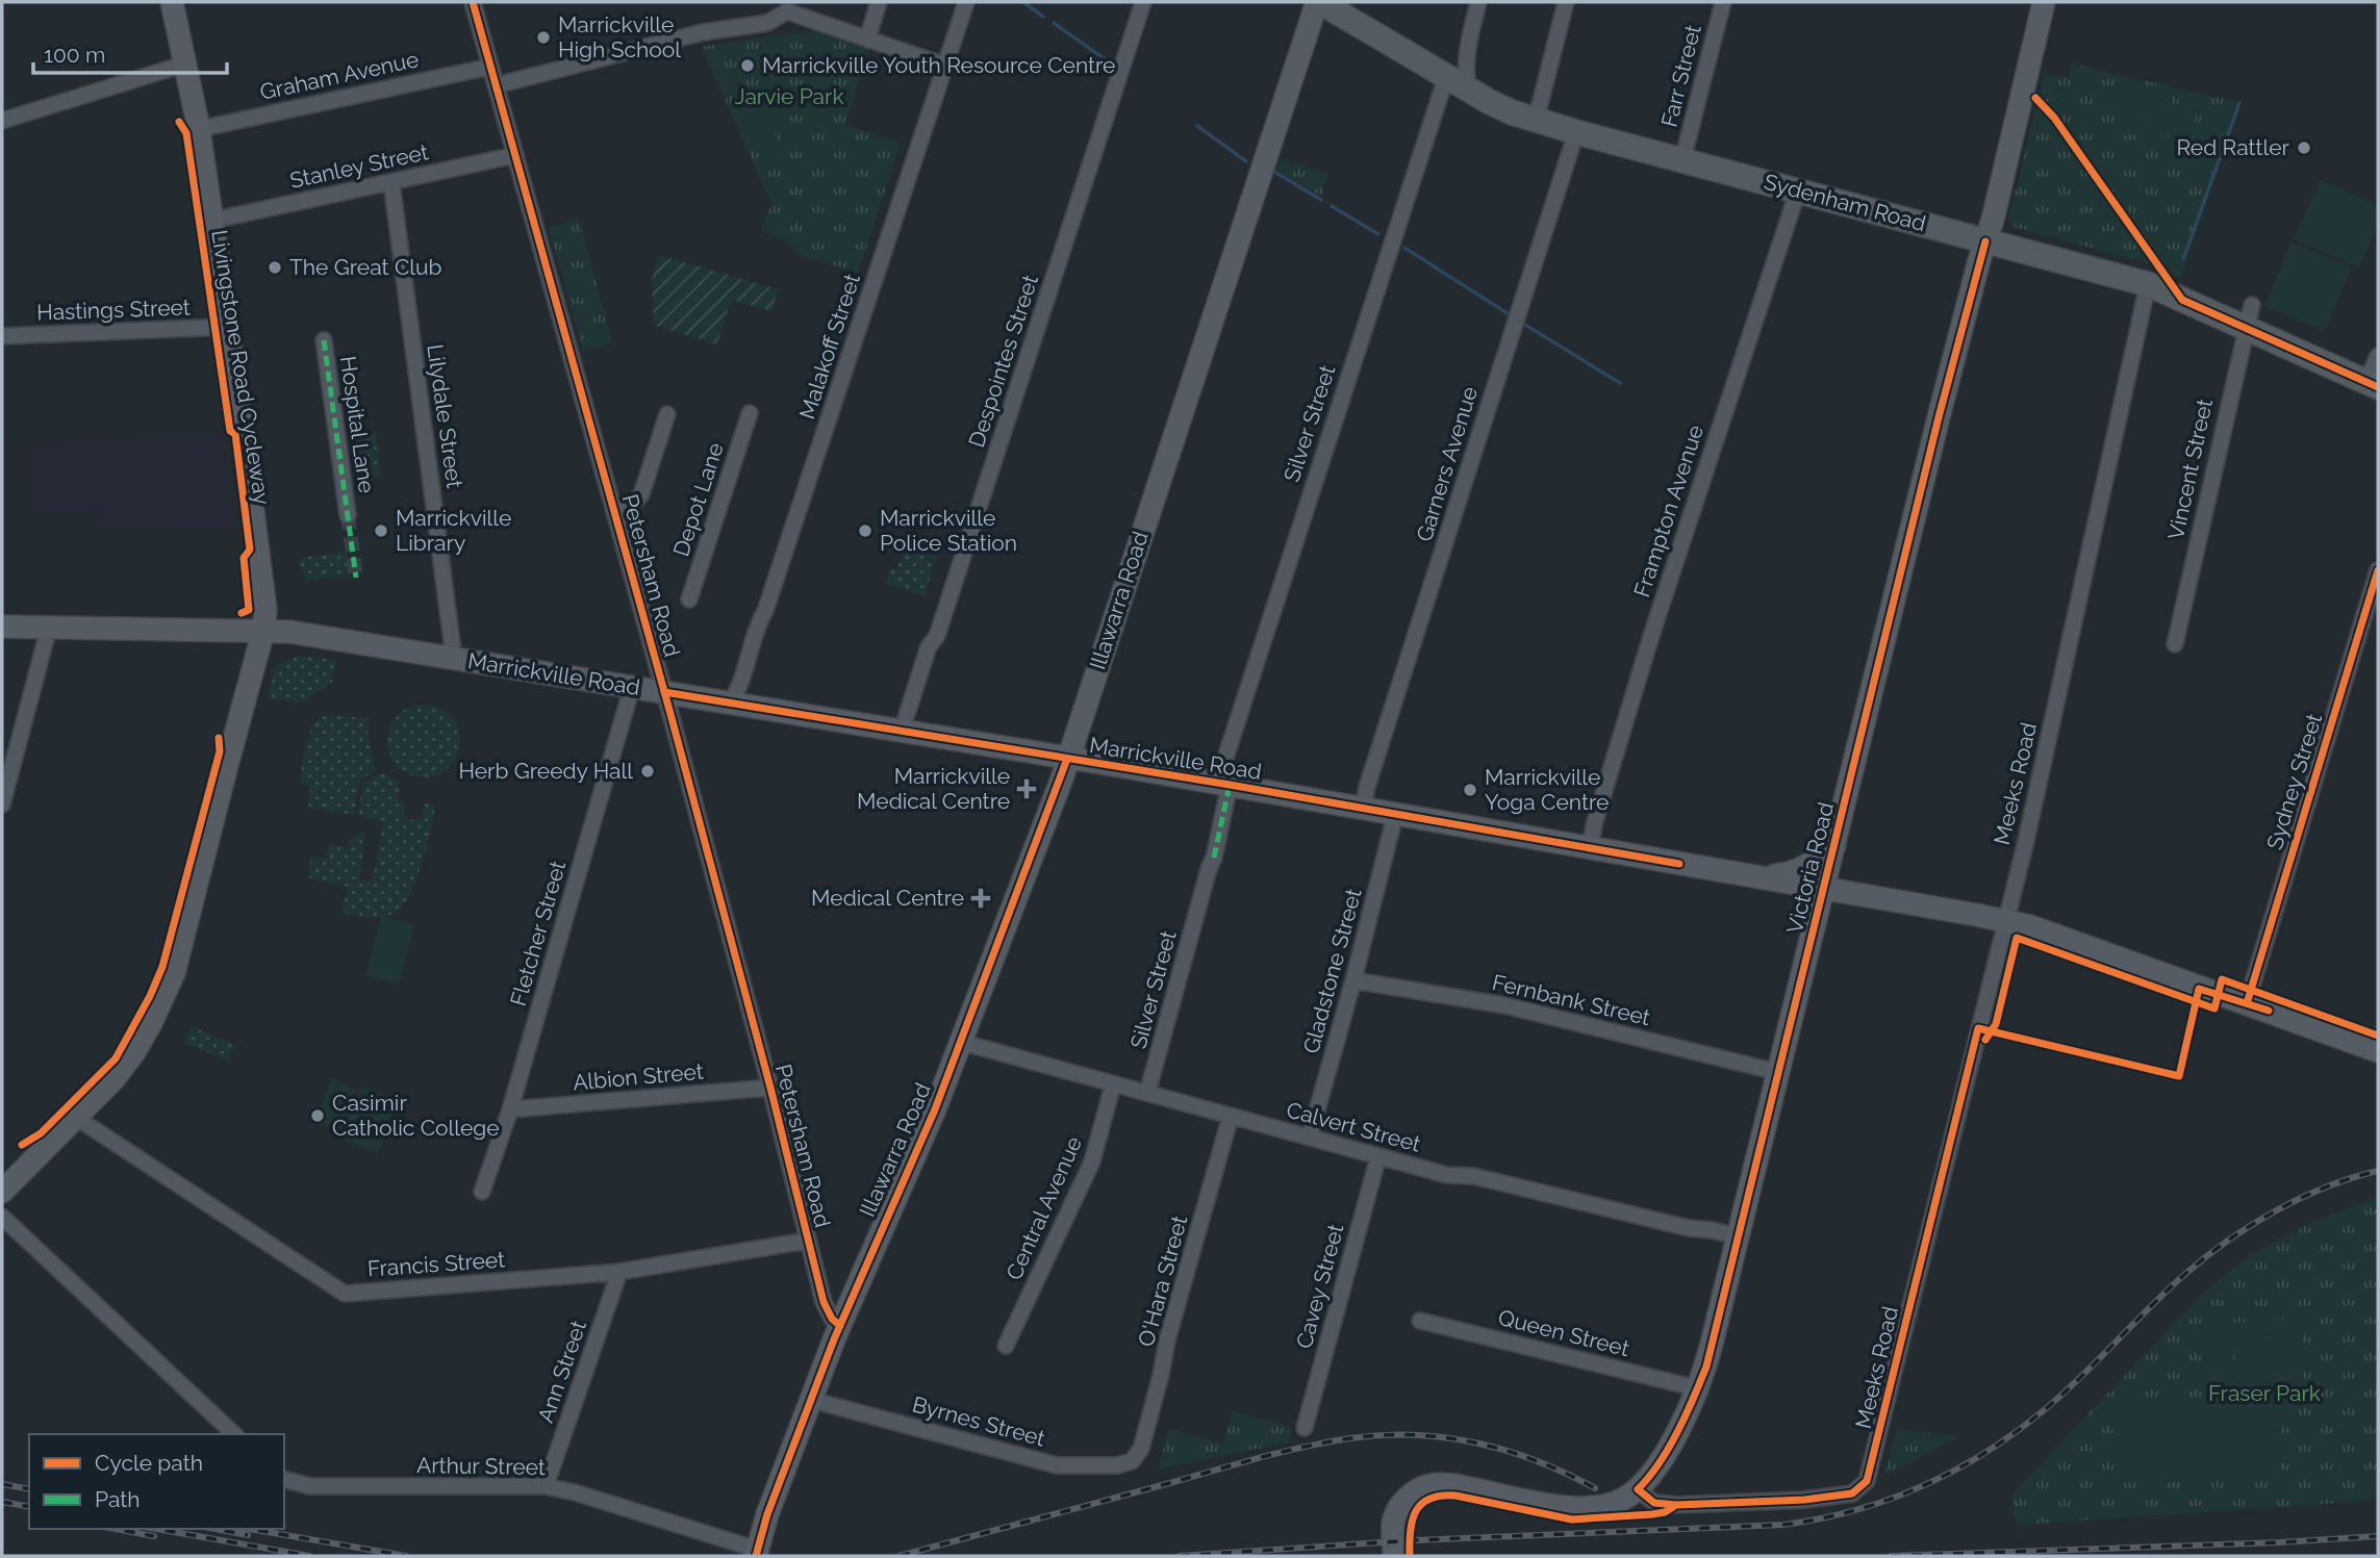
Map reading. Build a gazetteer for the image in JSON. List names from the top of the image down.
{
  "streets": {
    "main road": [
      "Sydenham Road",
      "Illawarra Road",
      "Marrickville Road",
      "Victoria Road"
    ],
    "street": [
      "Graham Avenue",
      "Farr Street",
      "Stanley Street",
      "Hastings Street",
      "Malakoff Street",
      "Despointes Street",
      "Lilydale Street",
      "Silver Street",
      "Hospital Lane",
      "Garners Avenue",
      "Vincent Street",
      "Depot Lane",
      "Frampton Avenue",
      "Petersham Road",
      "Sydney Street",
      "Meeks Road",
      "Fletcher Street",
      "Gladstone Street",
      "Fernbank Street",
      "Albion Street",
      "Calvert Street",
      "Central Avenue",
      "Francis Street",
      "O'Hara Street",
      "Cavey Street",
      "Queen Street",
      "Ann Street",
      "Byrnes Street",
      "Arthur Street"
    ],
    "cycle path": ["Livingstone Road Cycleway"]
  },
  "crossings": [
    ["Graham Avenue", "Petersham Road"],
    ["Farr Street", "Sydenham Road"],
    ["Stanley Street", "Lilydale Street"],
    ["Stanley Street", "Petersham Road"],
    ["Sydenham Road", "Silver Street"],
    ["Sydenham Road", "Garners Avenue"],
    ["Sydenham Road", "Vincent Street"],
    ["Sydenham Road", "Frampton Avenue"],
    ["Sydenham Road", "Illawarra Road"],
    ["Sydenham Road", "Meeks Road"],
    ["Sydenham Road", "Victoria Road"],
    ["Malakoff Street", "Marrickville Road"],
    ["Despointes Street", "Marrickville Road"],
    ["Lilydale Street", "Marrickville Road"],
    ["Silver Street", "Marrickville Road"],
    ["Silver Street", "Calvert Street"],
    ["Garners Avenue", "Marrickville Road"],
    ["Frampton Avenue", "Marrickville Road"],
    ["Petersham Road", "Illawarra Road"],
    ["Petersham Road", "Marrickville Road"],
    ["Petersham Road", "Albion Street"],
    ["Petersham Road", "Francis Street"],
    ["Illawarra Road", "Marrickville Road"],
    ["Illawarra Road", "Calvert Street"],
    ["Illawarra Road", "Byrnes Street"],
    ["Illawarra Road", "Arthur Street"],
    ["Marrickville Road", "Sydney Street"],
    ["Marrickville Road", "Meeks Road"],
    ["Marrickville Road", "Victoria Road"],
    ["Marrickville Road", "Fletcher Street"],
    ["Marrickville Road", "Gladstone Street"],
    ["Meeks Road", "Victoria Road"],
    ["Victoria Road", "Fernbank Street"],
    ["Victoria Road", "Calvert Street"],
    ["Victoria Road", "Queen Street"],
    ["Fletcher Street", "Albion Street"],
    ["Gladstone Street", "Fernbank Street"],
    ["Gladstone Street", "Calvert Street"],
    ["Calvert Street", "Central Avenue"],
    ["Calvert Street", "O'Hara Street"],
    ["Calvert Street", "Cavey Street"],
    ["Francis Street", "Ann Street"],
    ["O'Hara Street", "Byrnes Street"],
    ["Ann Street", "Arthur Street"]
  ],
  "parks": ["Jarvie Park", "Fraser Park"],
  "places": {
    "other": [
      "Marrickville High School",
      "Marrickville Youth Resource Centre",
      "Red Rattler",
      "The Great Club",
      "Marrickville Library",
      "Marrickville Police Station",
      "Herb Greedy Hall",
      "Marrickville Yoga Centre",
      "Casimir Catholic College"
    ],
    "health": ["Marrickville Medical Centre", "Medical Centre"]
  },
  "legend": ["Cycle path", "Path"],
  "scale_bar": "100 m"
}
